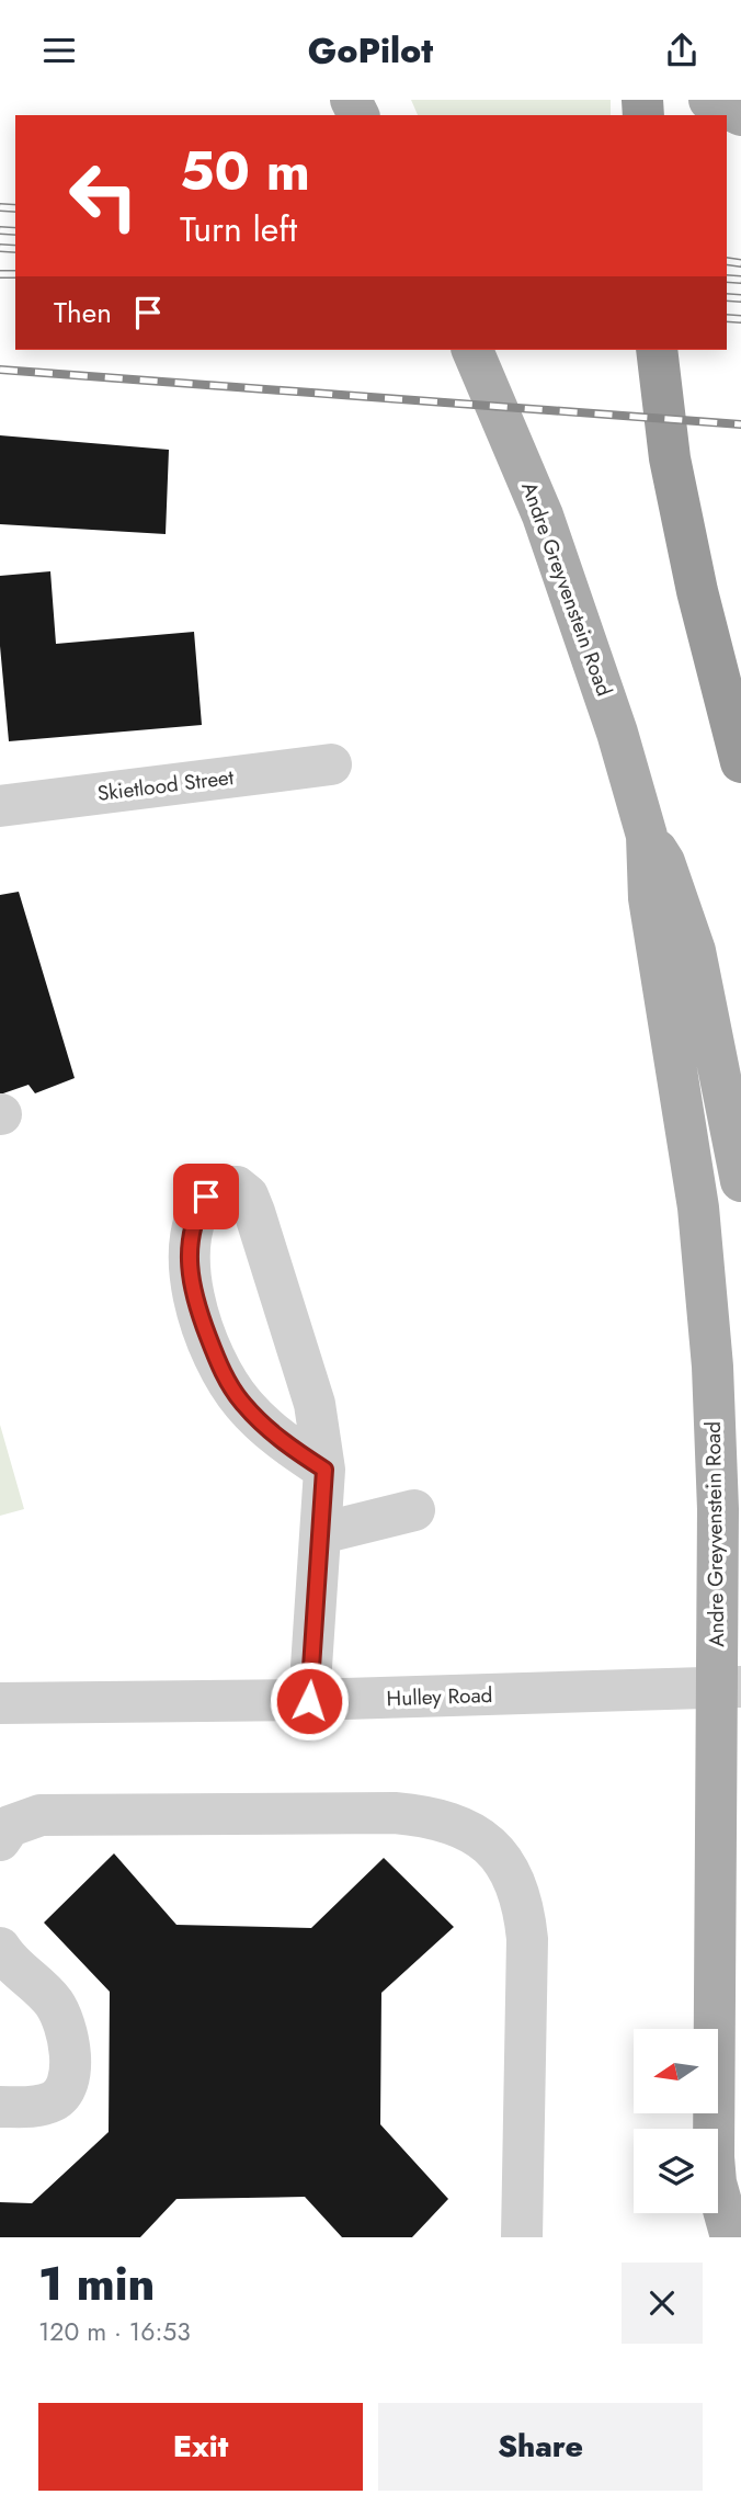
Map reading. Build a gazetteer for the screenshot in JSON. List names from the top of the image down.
{
  "streets": {
    "main road": ["Andre Greyvenstein Road"],
    "street": ["Skietlood Street", "Hulley Road"]
  },
  "crossings": [
    ["Andre Greyvenstein Road", "Hulley Road"]
  ],
  "north": "left",
  "page": {
    "header": "GoPilot",
    "turn": ["50 m", "Turn left"],
    "then": "Then",
    "heading": ["1 min", "120 m · 16:53"],
    "buttons": ["Exit", "Share"]
  }
}
